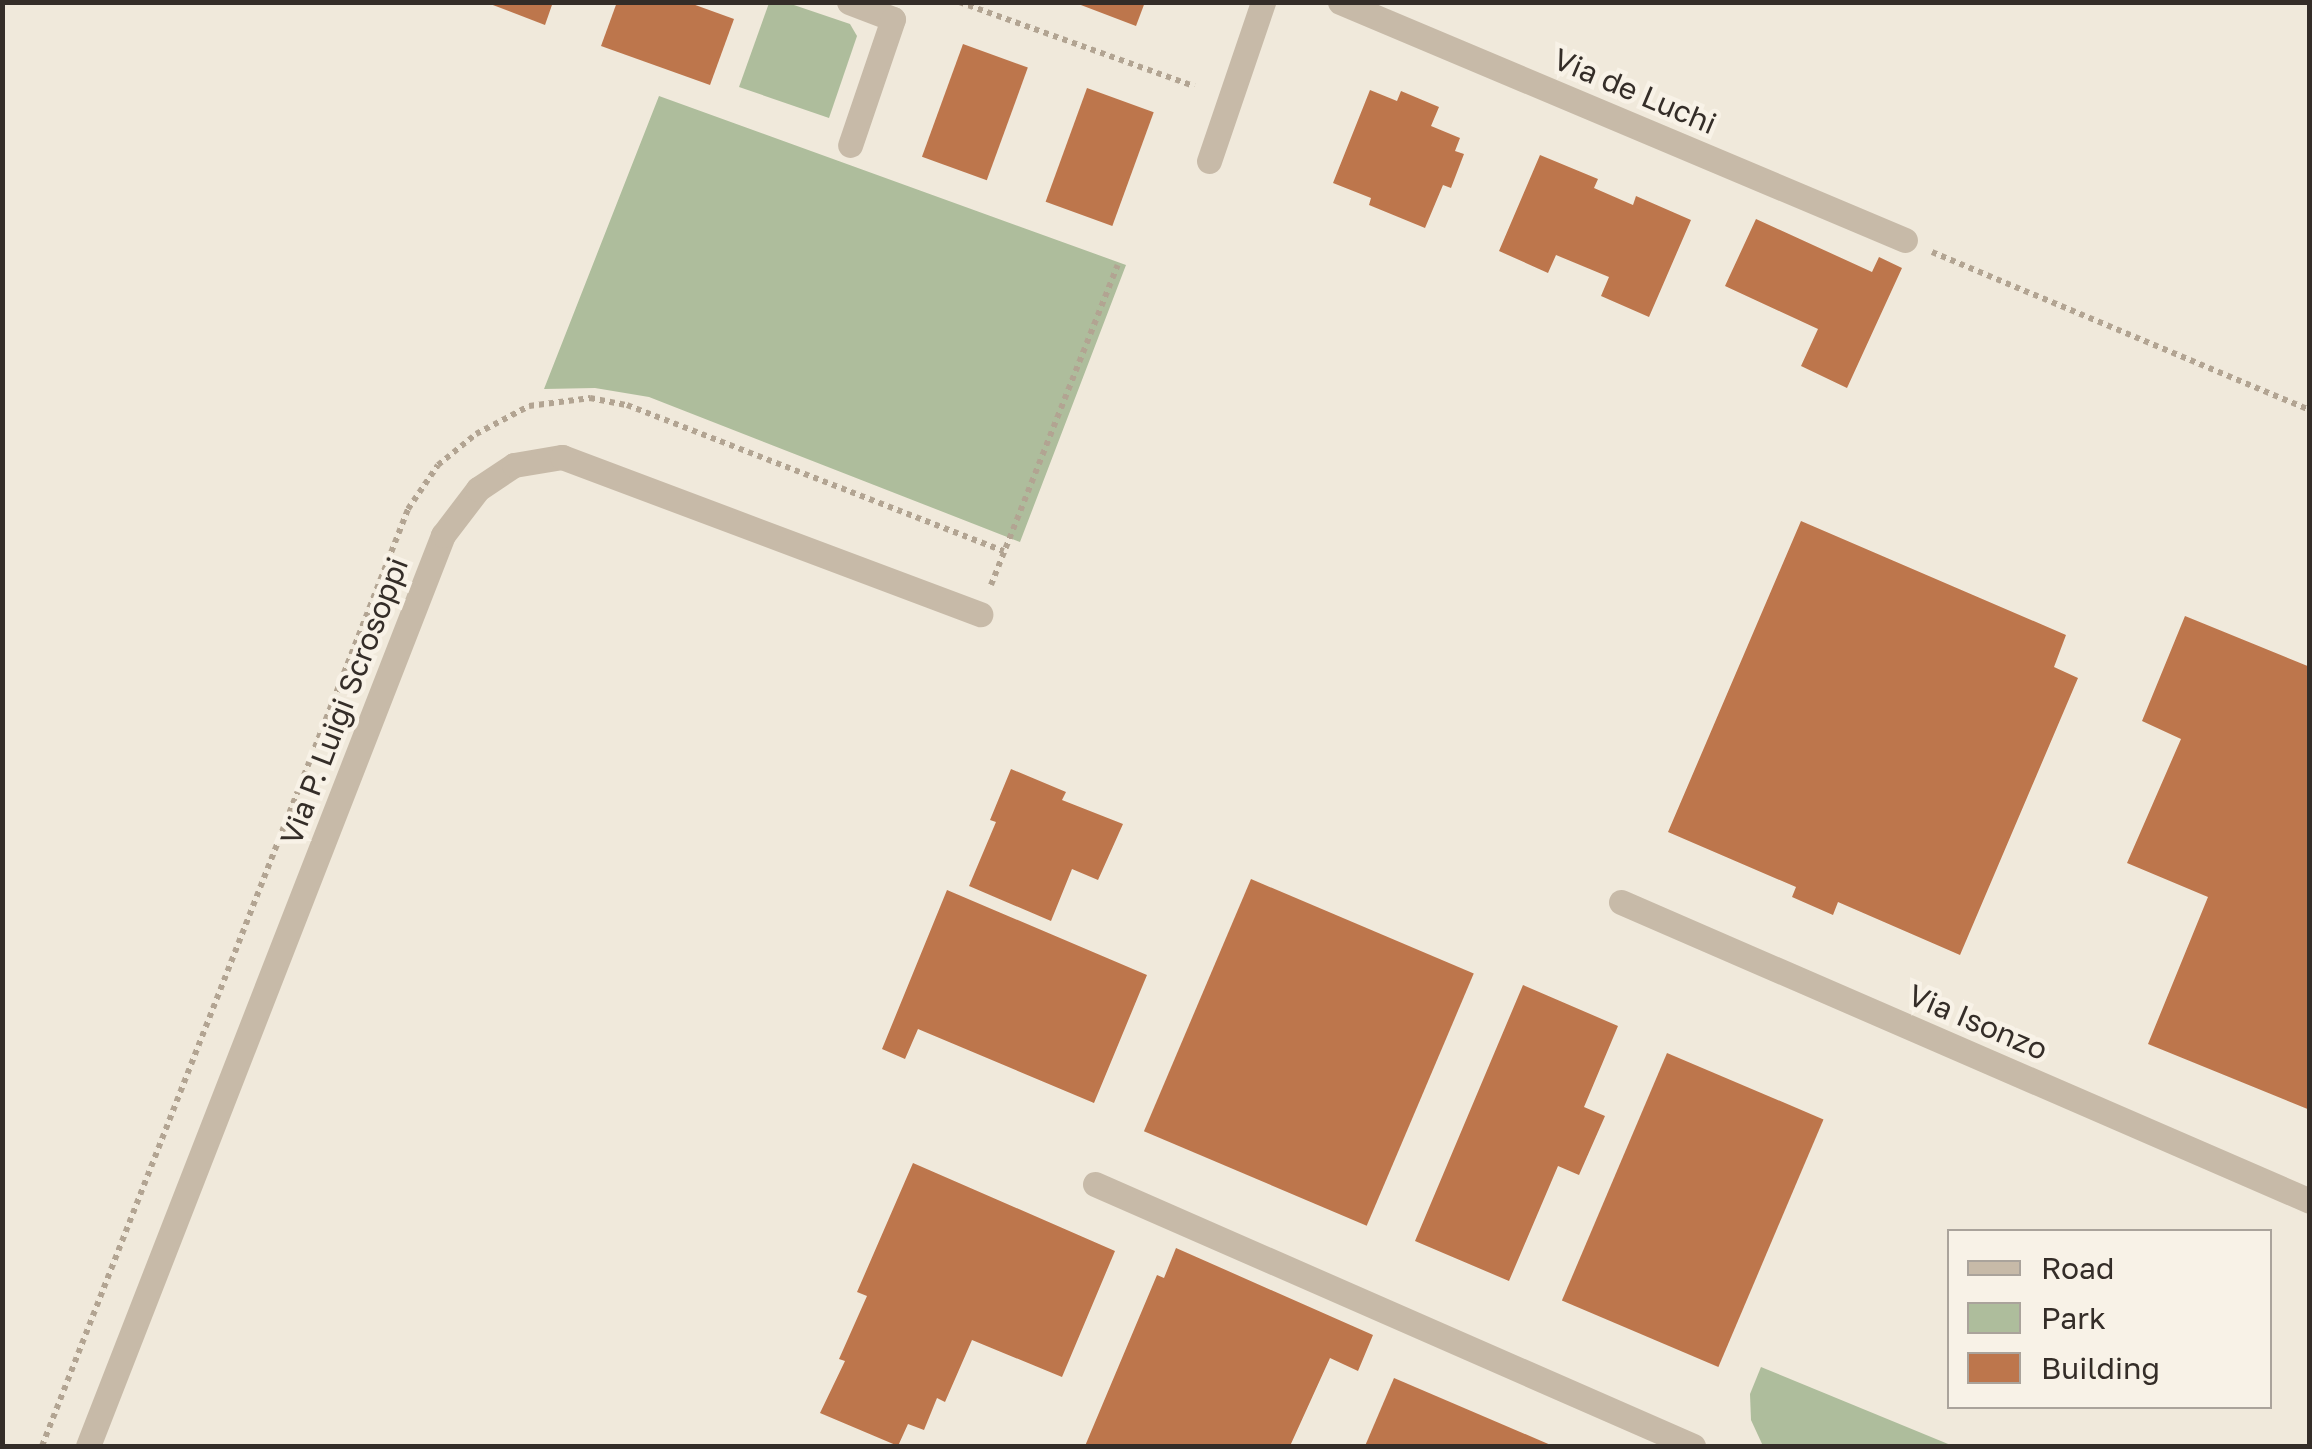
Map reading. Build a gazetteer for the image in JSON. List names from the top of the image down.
{
  "streets": {
    "street": ["Via de Luchi", "Via P. Luigi Scrosoppi", "Via Isonzo"]
  },
  "legend": ["Road", "Park", "Building"]
}
